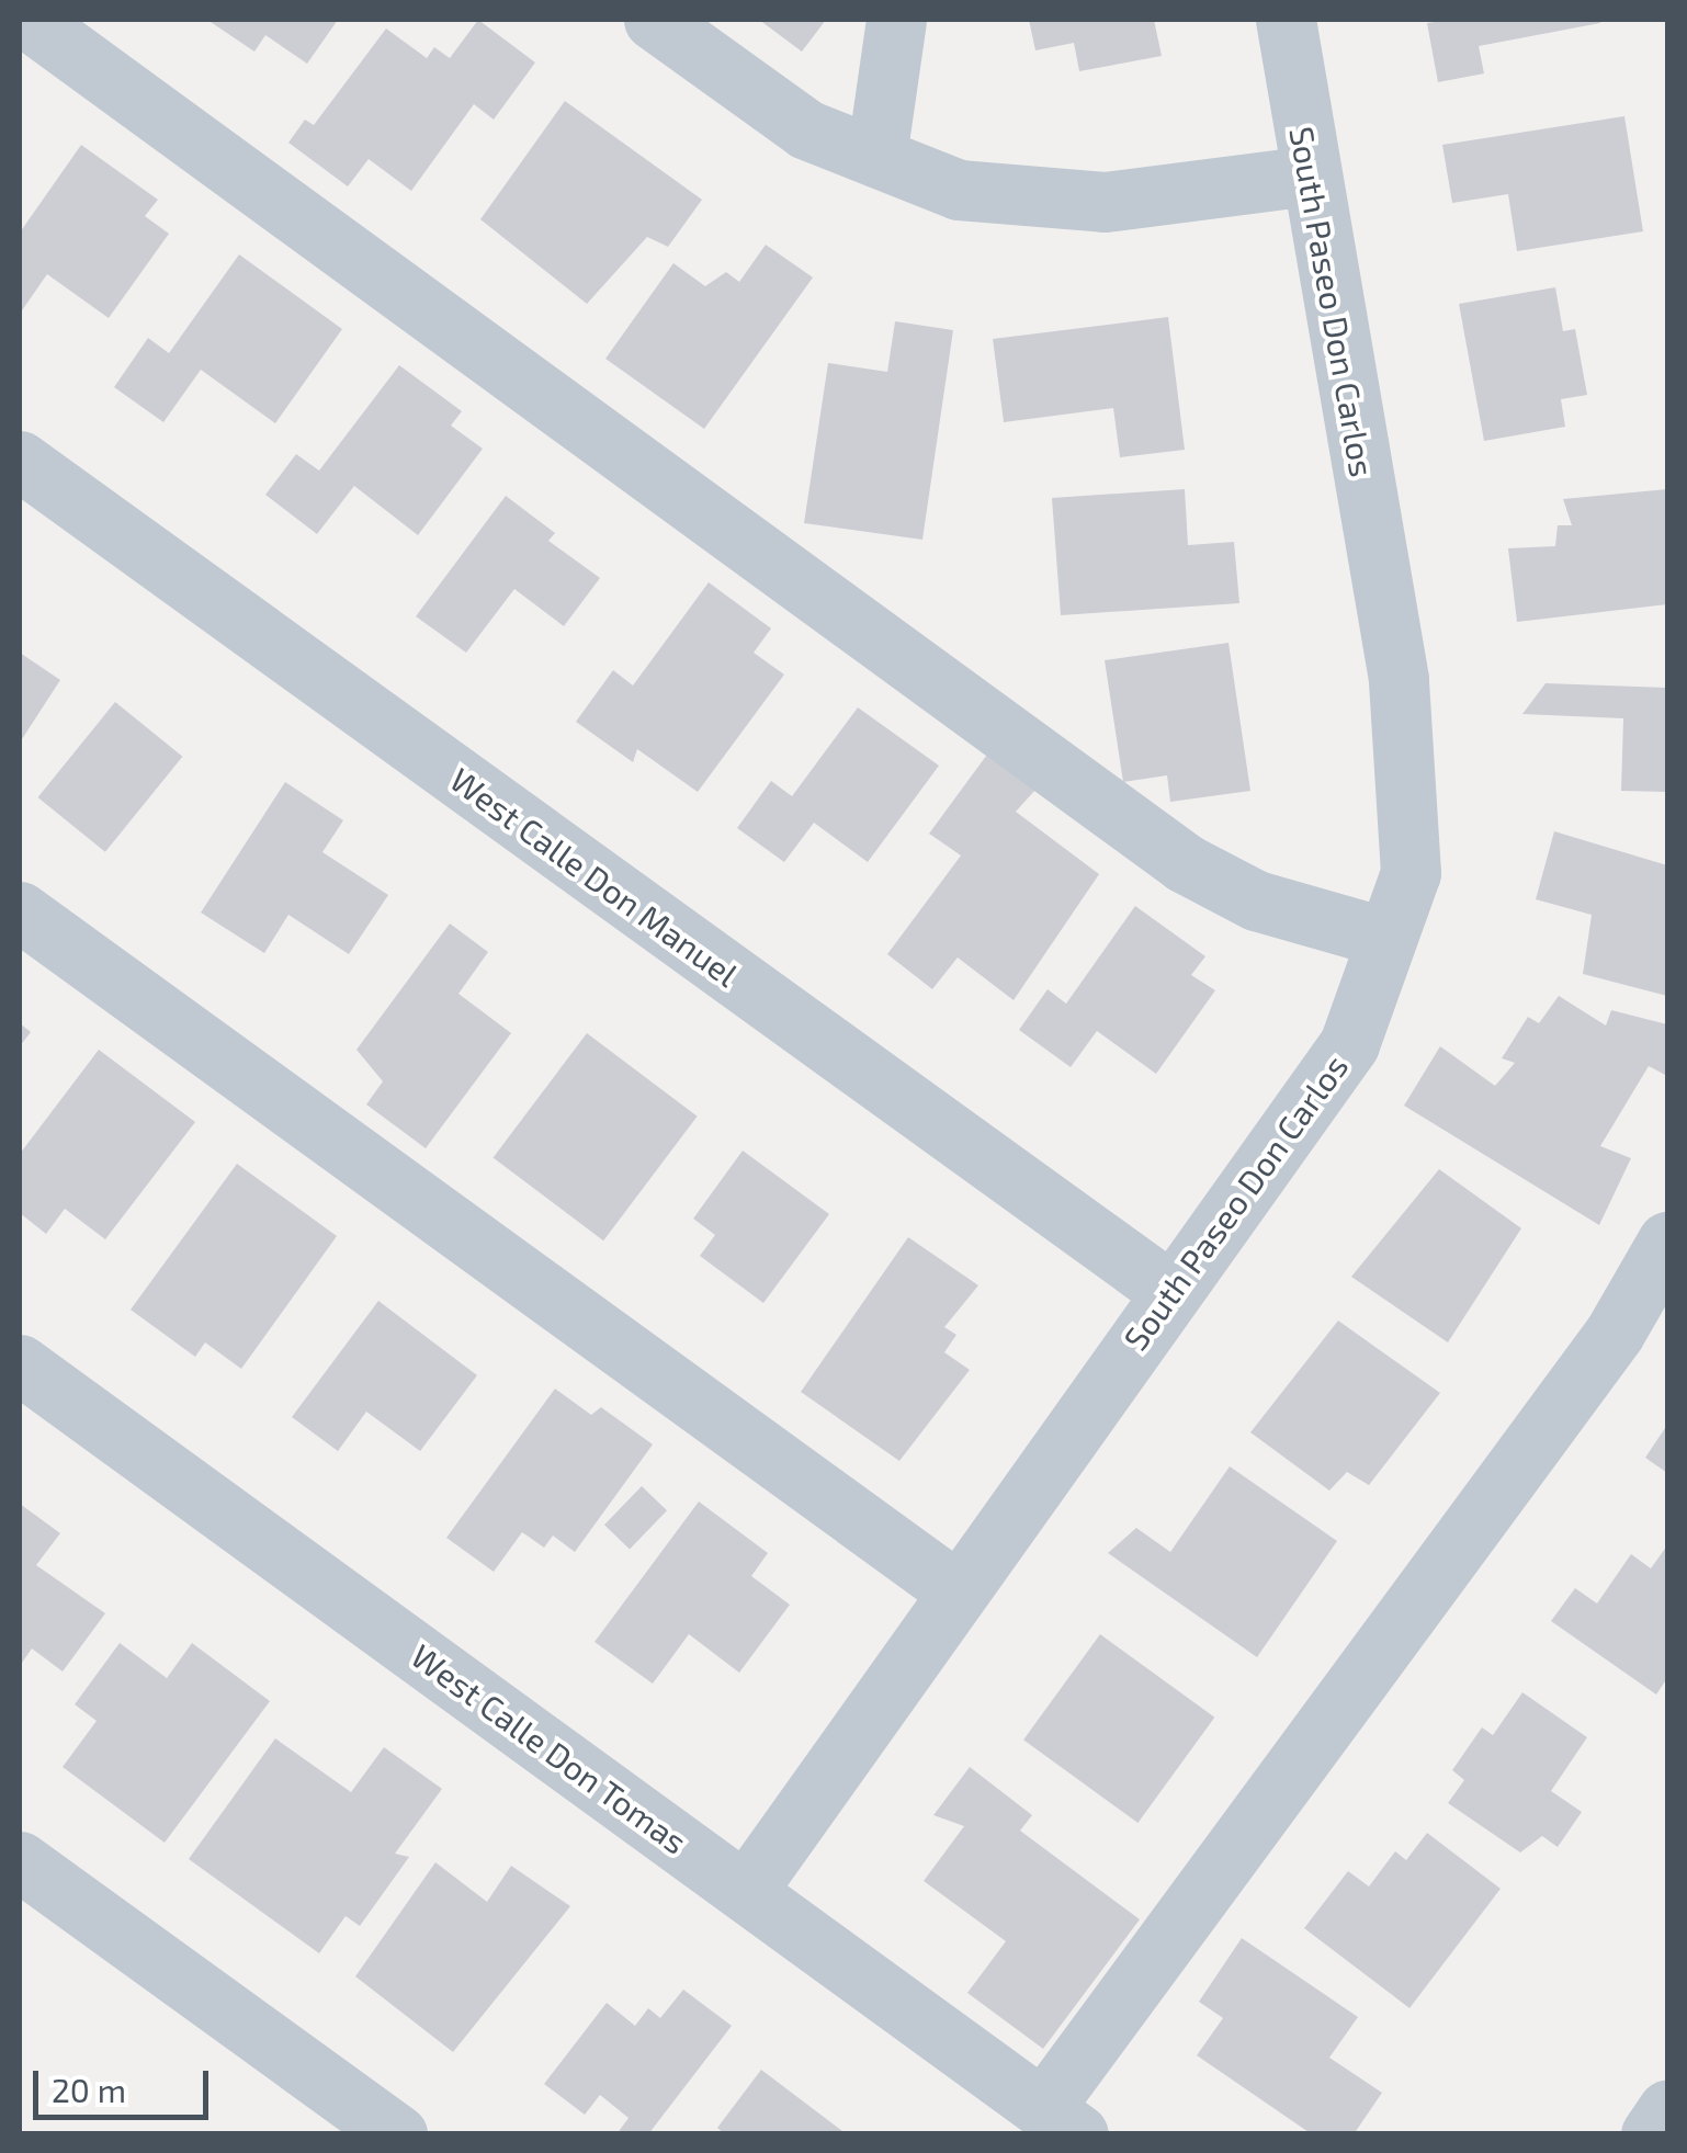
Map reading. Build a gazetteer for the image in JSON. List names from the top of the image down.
{
  "streets": {
    "street": ["South Paseo Don Carlos", "West Calle Don Manuel", "West Calle Don Tomas"]
  },
  "crossings": [
    ["South Paseo Don Carlos", "West Calle Don Manuel"],
    ["South Paseo Don Carlos", "West Calle Don Tomas"]
  ],
  "scale_bar": "20 m"
}
